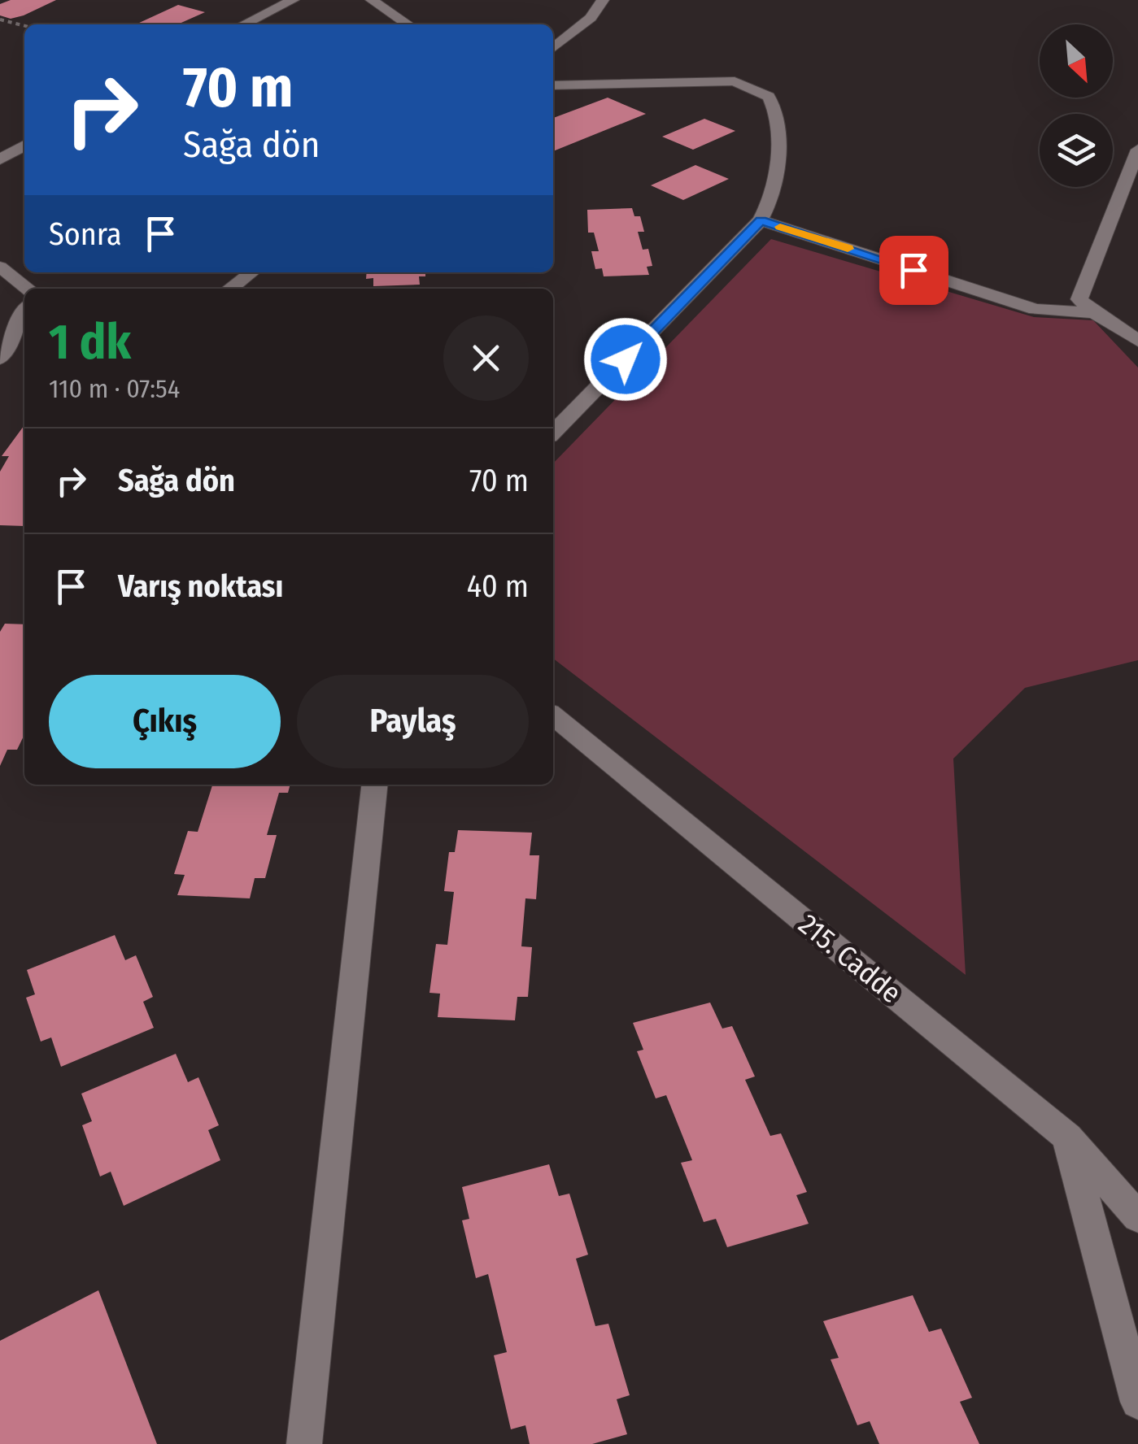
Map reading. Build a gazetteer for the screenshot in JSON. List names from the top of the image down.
{
  "streets": {
    "street": ["215. Cadde"]
  },
  "north": "bottom right",
  "page": {
    "turn": ["70 m", "Sağa dön"],
    "then": "Sonra",
    "heading": ["1 dk", "110 m · 07:54"],
    "list": [
      {
        "name": "Sağa dön",
        "value": "70 m"
      },
      {
        "name": "Varış noktası",
        "value": "40 m"
      }
    ],
    "buttons": ["Çıkış", "Paylaş"]
  }
}
